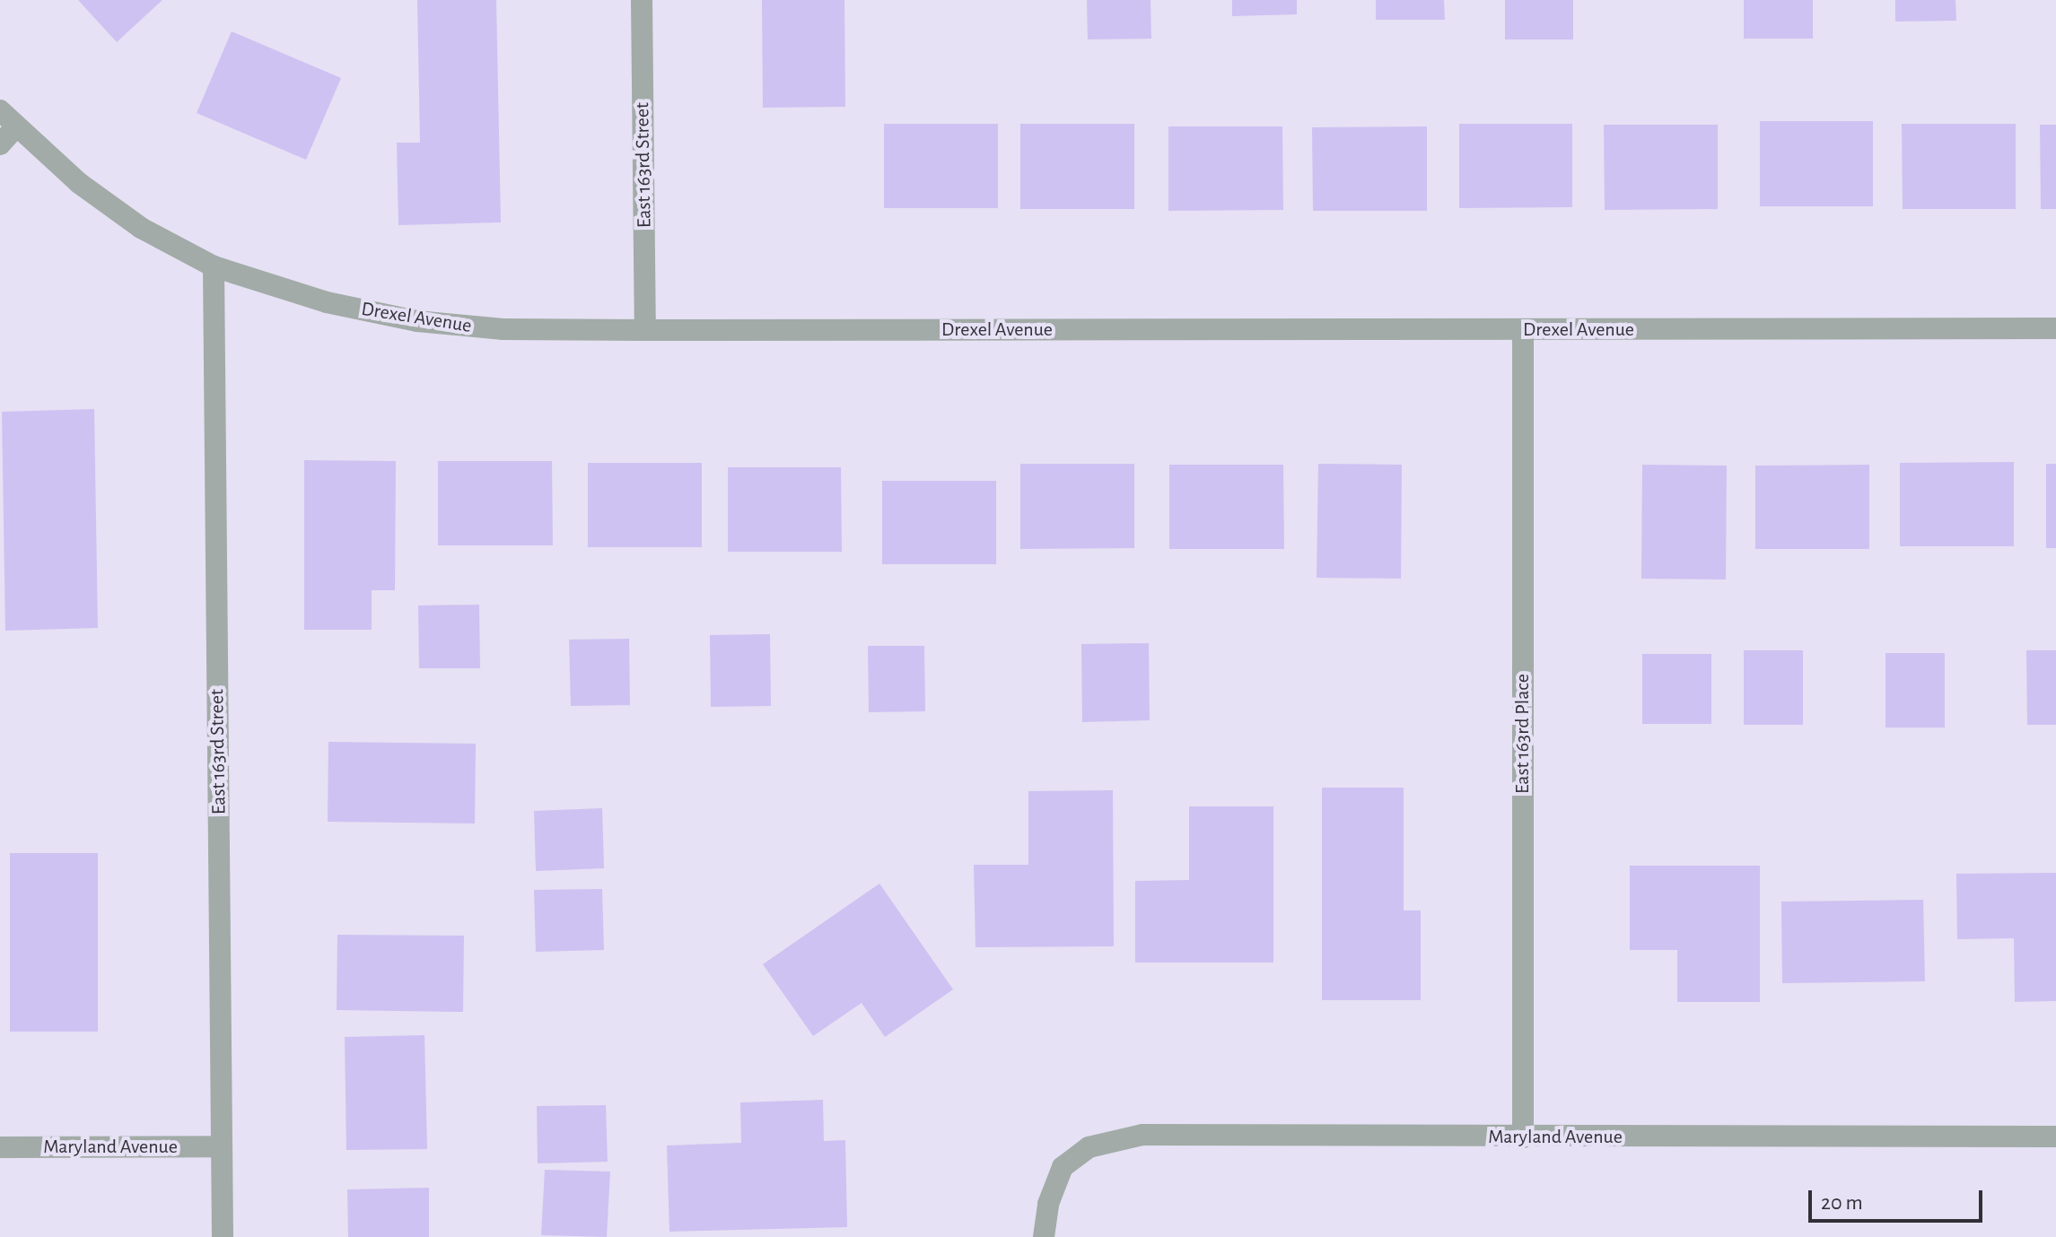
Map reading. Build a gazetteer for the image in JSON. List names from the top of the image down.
{
  "streets": {
    "street": [
      "East 163rd Street",
      "Drexel Avenue",
      "East 163rd Place",
      "Maryland Avenue"
    ]
  },
  "crossings": [
    ["East 163rd Street", "Drexel Avenue"],
    ["East 163rd Street", "Maryland Avenue"],
    ["Drexel Avenue", "East 163rd Place"],
    ["East 163rd Place", "Maryland Avenue"]
  ],
  "scale_bar": "20 m"
}
